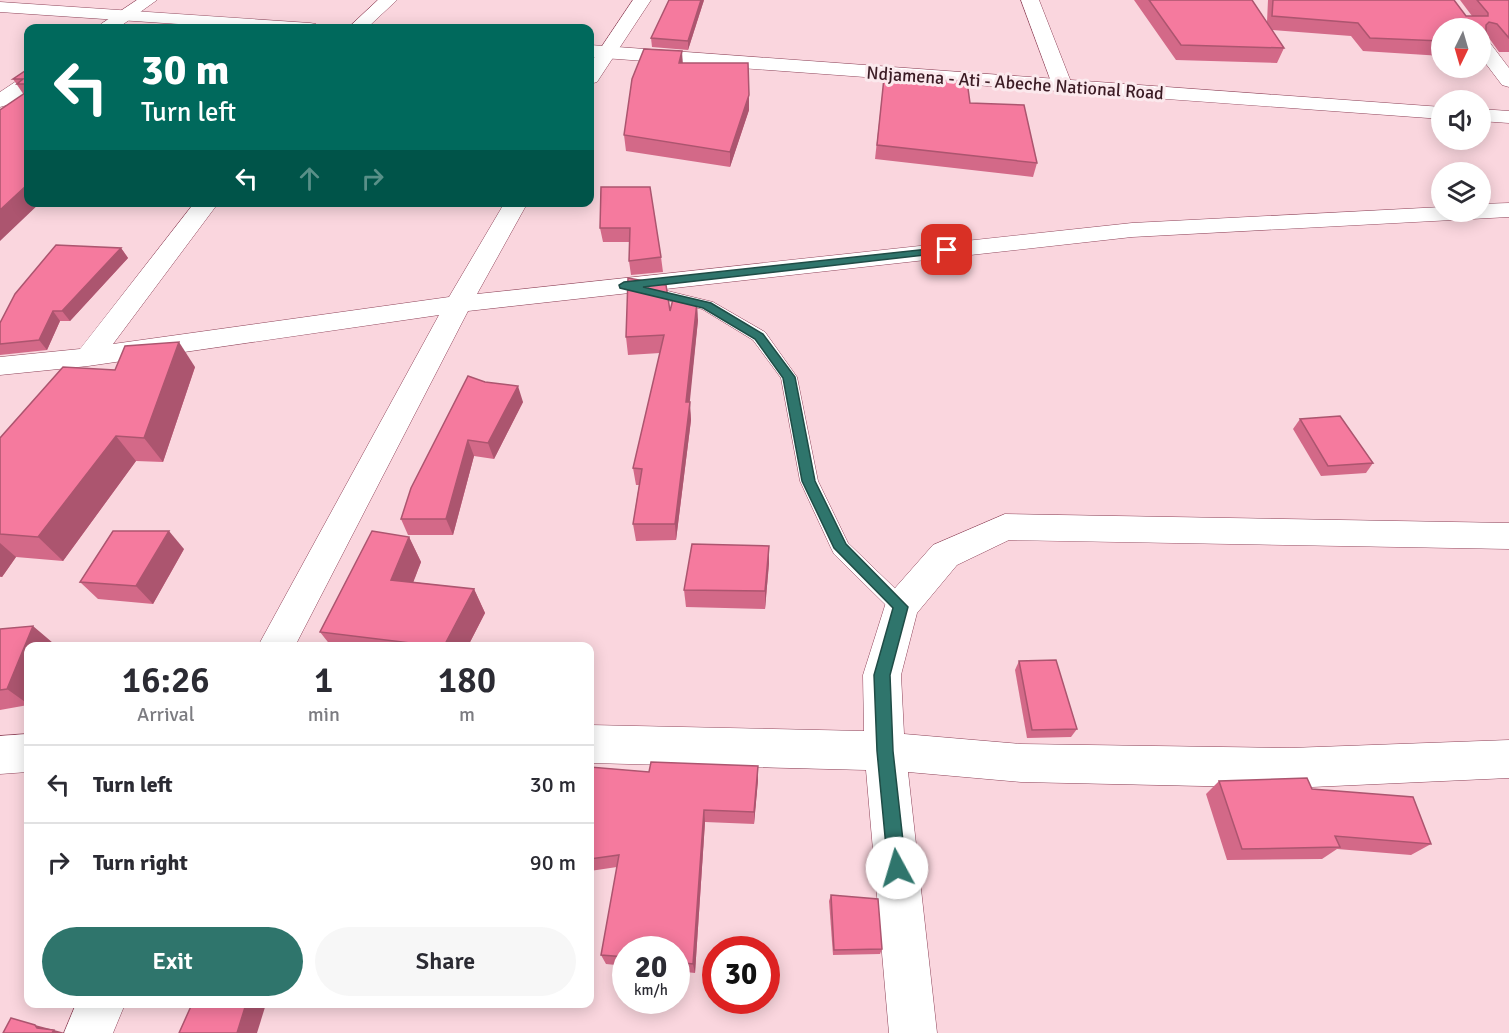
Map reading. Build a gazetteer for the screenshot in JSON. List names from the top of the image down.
{
  "streets": {
    "main road": ["Ndjamena - Ati - Abeche National Road"]
  },
  "north": "bottom",
  "page": {
    "turn": ["30 m", "Turn left"],
    "eta": [
      "16:26",
      "Arrival",
      "1",
      "min",
      "180",
      "m"
    ],
    "list": [
      {
        "name": "Turn left",
        "value": "30 m"
      },
      {
        "name": "Turn right",
        "value": "90 m"
      }
    ],
    "buttons": ["Exit", "Share"],
    "speed": "20 km/h",
    "limit": "30"
  }
}
